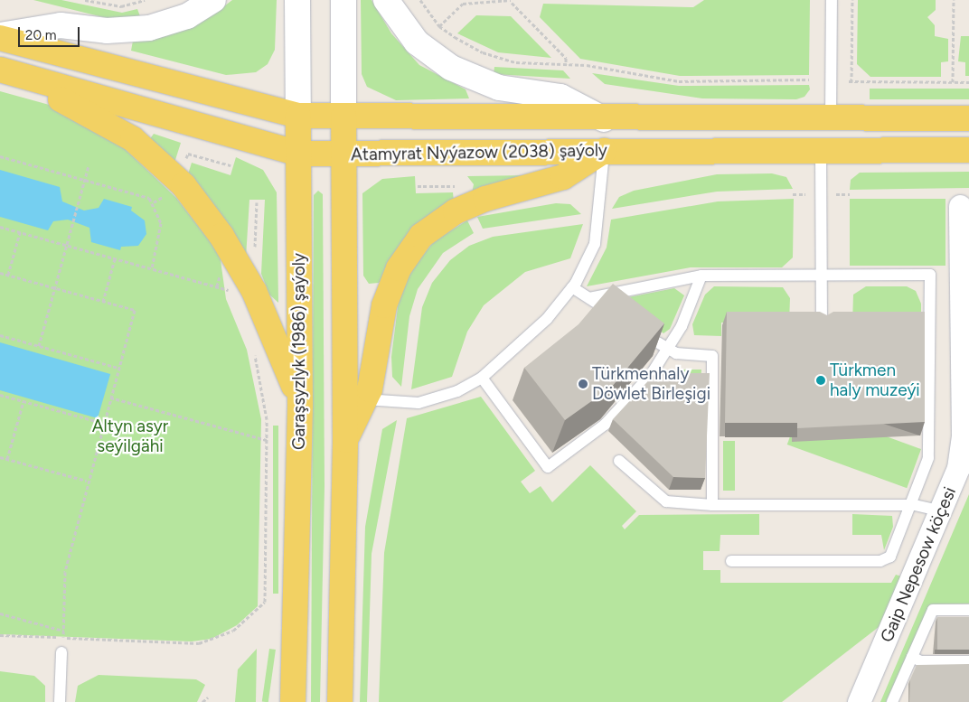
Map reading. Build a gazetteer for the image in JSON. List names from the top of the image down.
{
  "streets": {
    "main road": ["Atamyrat Nyýazow (2038) şaýoly", "Garaşsyzlyk (1986) şaýoly"],
    "street": ["Gaip Nepesow köçesi"]
  },
  "crossings": [
    ["Atamyrat Nyýazow (2038) şaýoly", "Garaşsyzlyk (1986) şaýoly"]
  ],
  "parks": ["Altyn asyr seýilgähi"],
  "places": ["Türkmen haly muzeýi", "Türkmenhaly Döwlet Birleşigi"],
  "scale_bar": "20 m"
}
